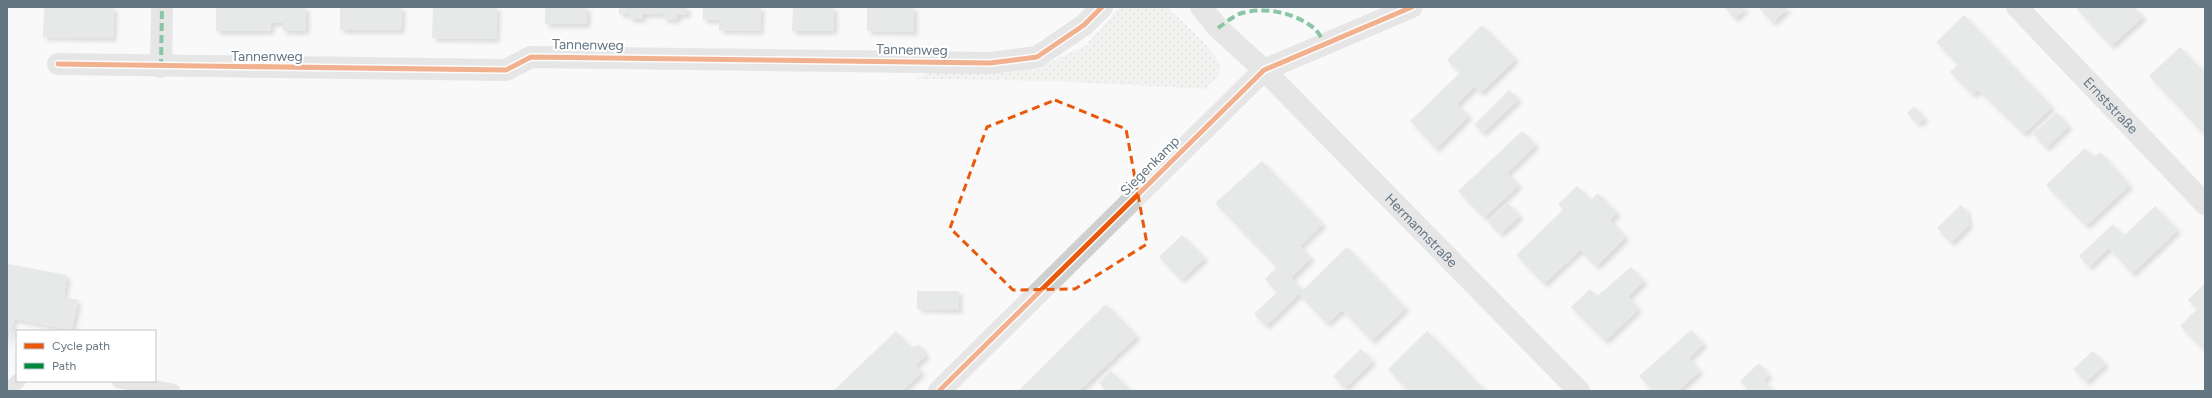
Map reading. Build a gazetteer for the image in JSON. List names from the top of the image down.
{
  "streets": {
    "street": [
      "Tannenweg",
      "Ernststraße",
      "Siegenkamp",
      "Hermannstraße"
    ]
  },
  "crossings": [
    ["Siegenkamp", "Hermannstraße"]
  ],
  "legend": ["Cycle path", "Path"]
}
